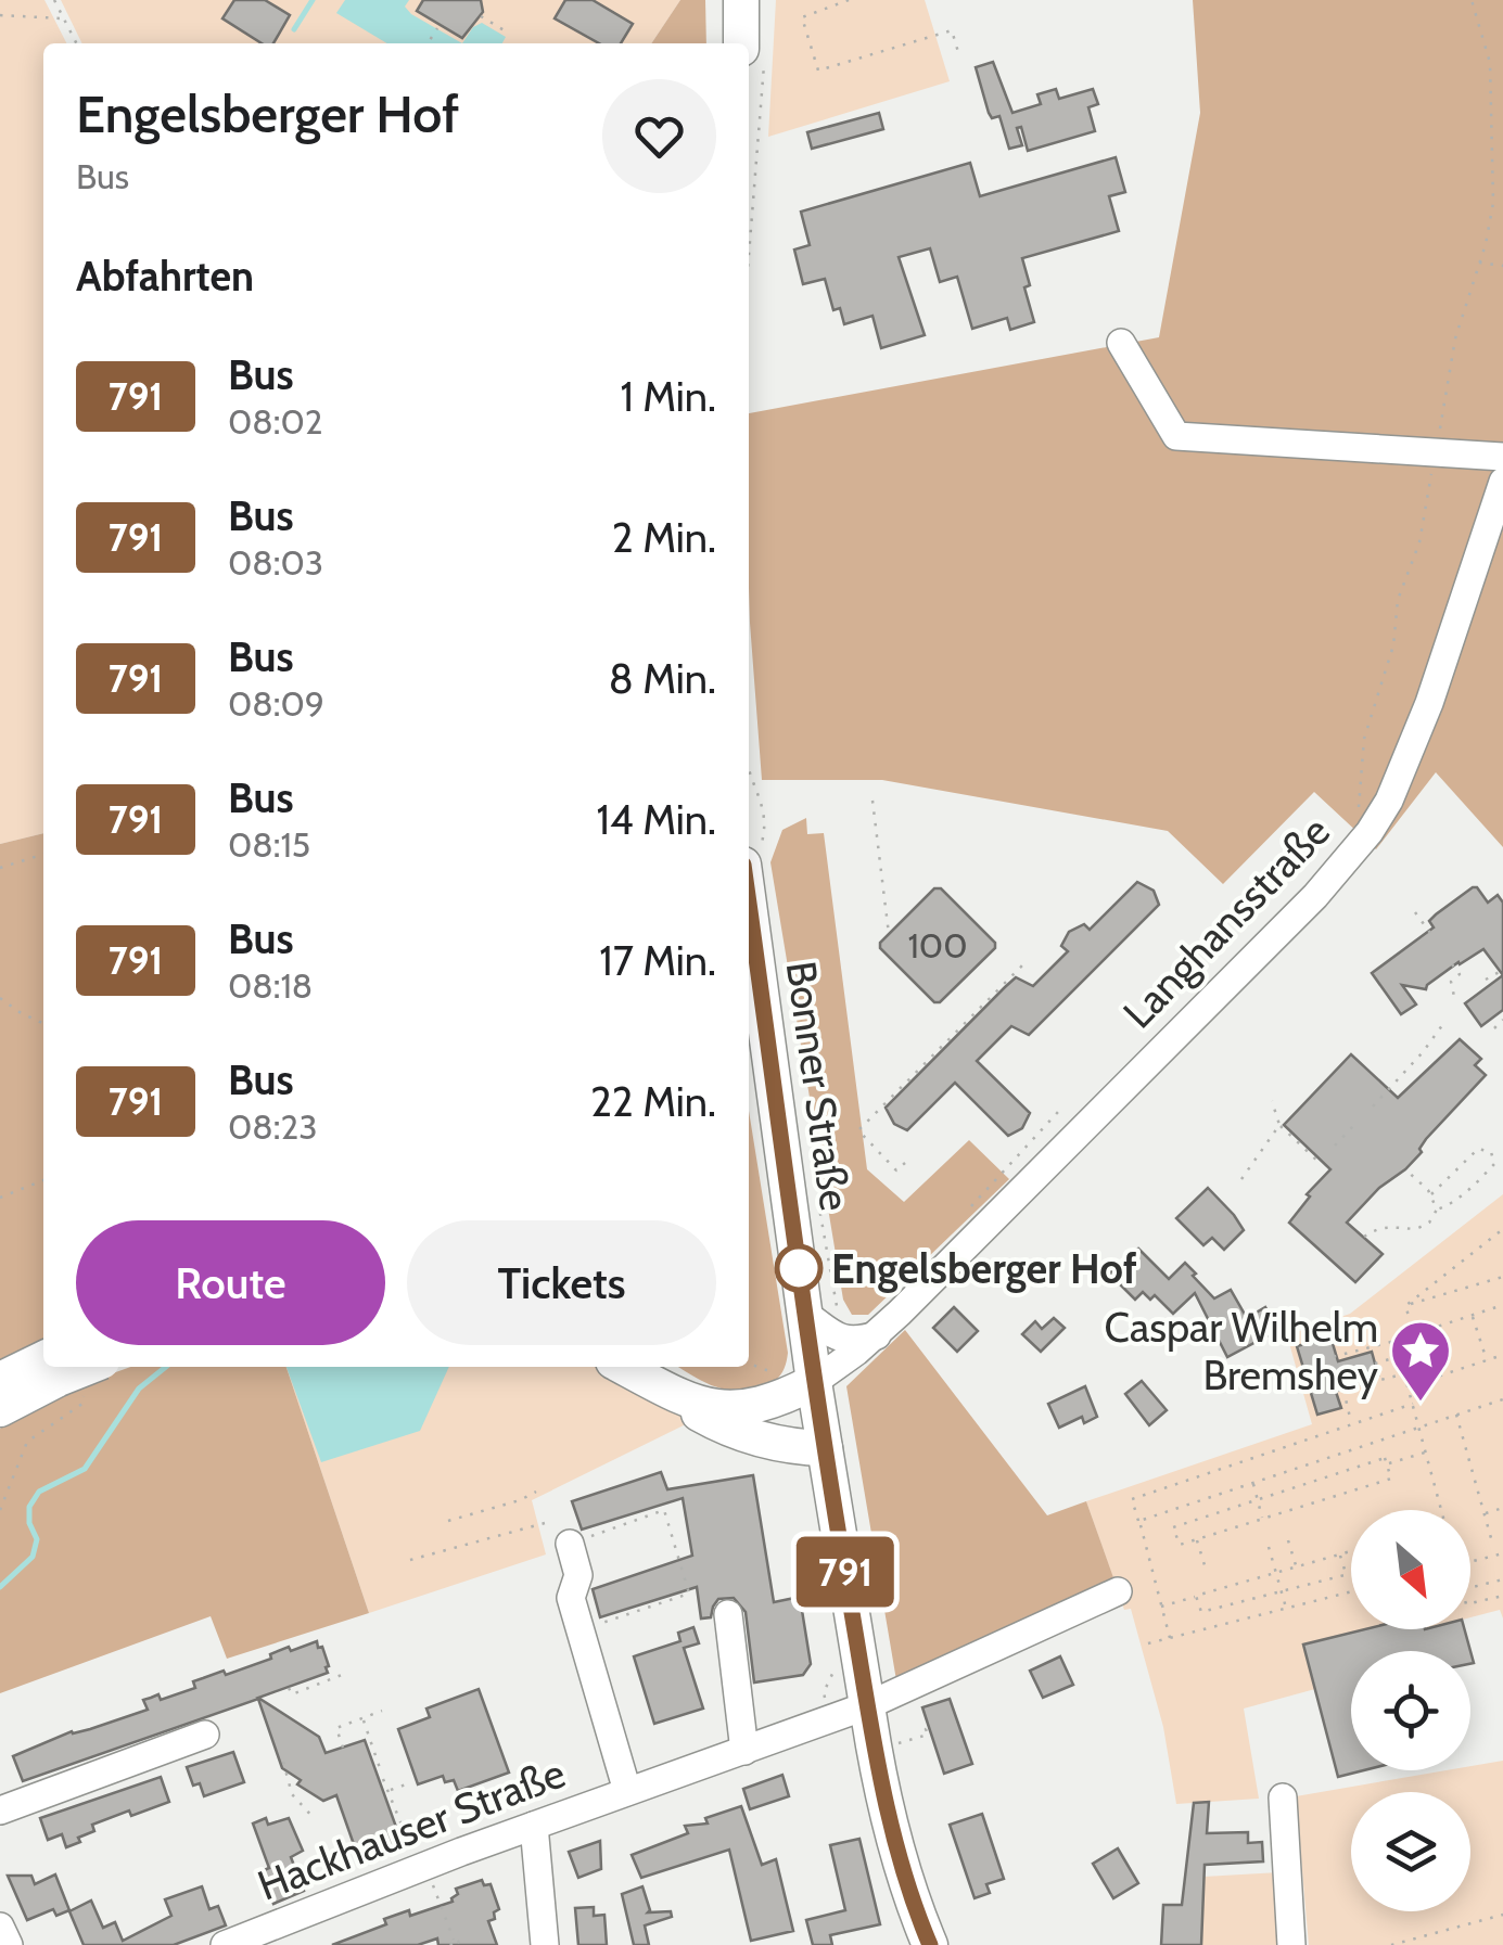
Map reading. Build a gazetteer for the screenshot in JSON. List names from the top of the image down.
{
  "streets": {
    "main road": ["Bonner Straße"],
    "street": ["Langhansstraße", "Hackhauser Straße"]
  },
  "crossings": [
    ["Langhansstraße", "Bonner Straße"],
    ["Bonner Straße", "Hackhauser Straße"]
  ],
  "places": {
    "other": ["Engelsberger Hof"],
    "place": ["Caspar Wilhelm Bremshey"]
  },
  "lines": ["bus line 791"],
  "house_numbers": ["100"],
  "north": "bottom right",
  "page": {
    "on_map": "791",
    "heading": [
      ["Engelsberger Hof", "Bus"],
      "Abfahrten"
    ],
    "list": [
      {
        "mark": "791",
        "name": "Bus",
        "note": "08:02",
        "value": "1 Min."
      },
      {
        "mark": "791",
        "name": "Bus",
        "note": "08:03",
        "value": "2 Min."
      },
      {
        "mark": "791",
        "name": "Bus",
        "note": "08:09",
        "value": "8 Min."
      },
      {
        "mark": "791",
        "name": "Bus",
        "note": "08:15",
        "value": "14 Min."
      },
      {
        "mark": "791",
        "name": "Bus",
        "note": "08:18",
        "value": "17 Min."
      },
      {
        "mark": "791",
        "name": "Bus",
        "note": "08:23",
        "value": "22 Min."
      }
    ],
    "buttons": ["Route", "Tickets"]
  }
}
